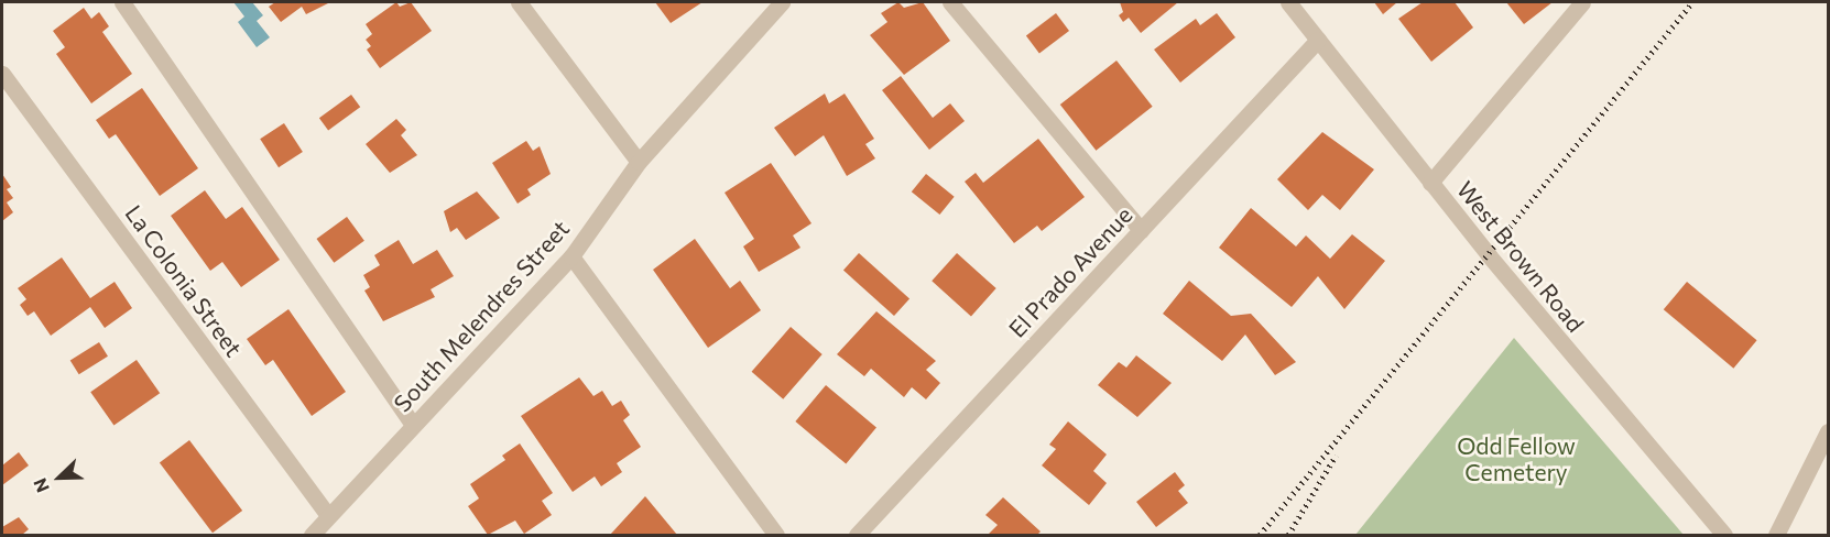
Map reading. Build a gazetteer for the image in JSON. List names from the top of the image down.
{
  "streets": {
    "street": [
      "West Brown Road",
      "El Prado Avenue",
      "La Colonia Street",
      "South Melendres Street"
    ]
  },
  "crossings": [
    ["West Brown Road", "El Prado Avenue"],
    ["La Colonia Street", "South Melendres Street"]
  ],
  "parks": ["Odd Fellow Cemetery"],
  "north": "bottom left"
}
